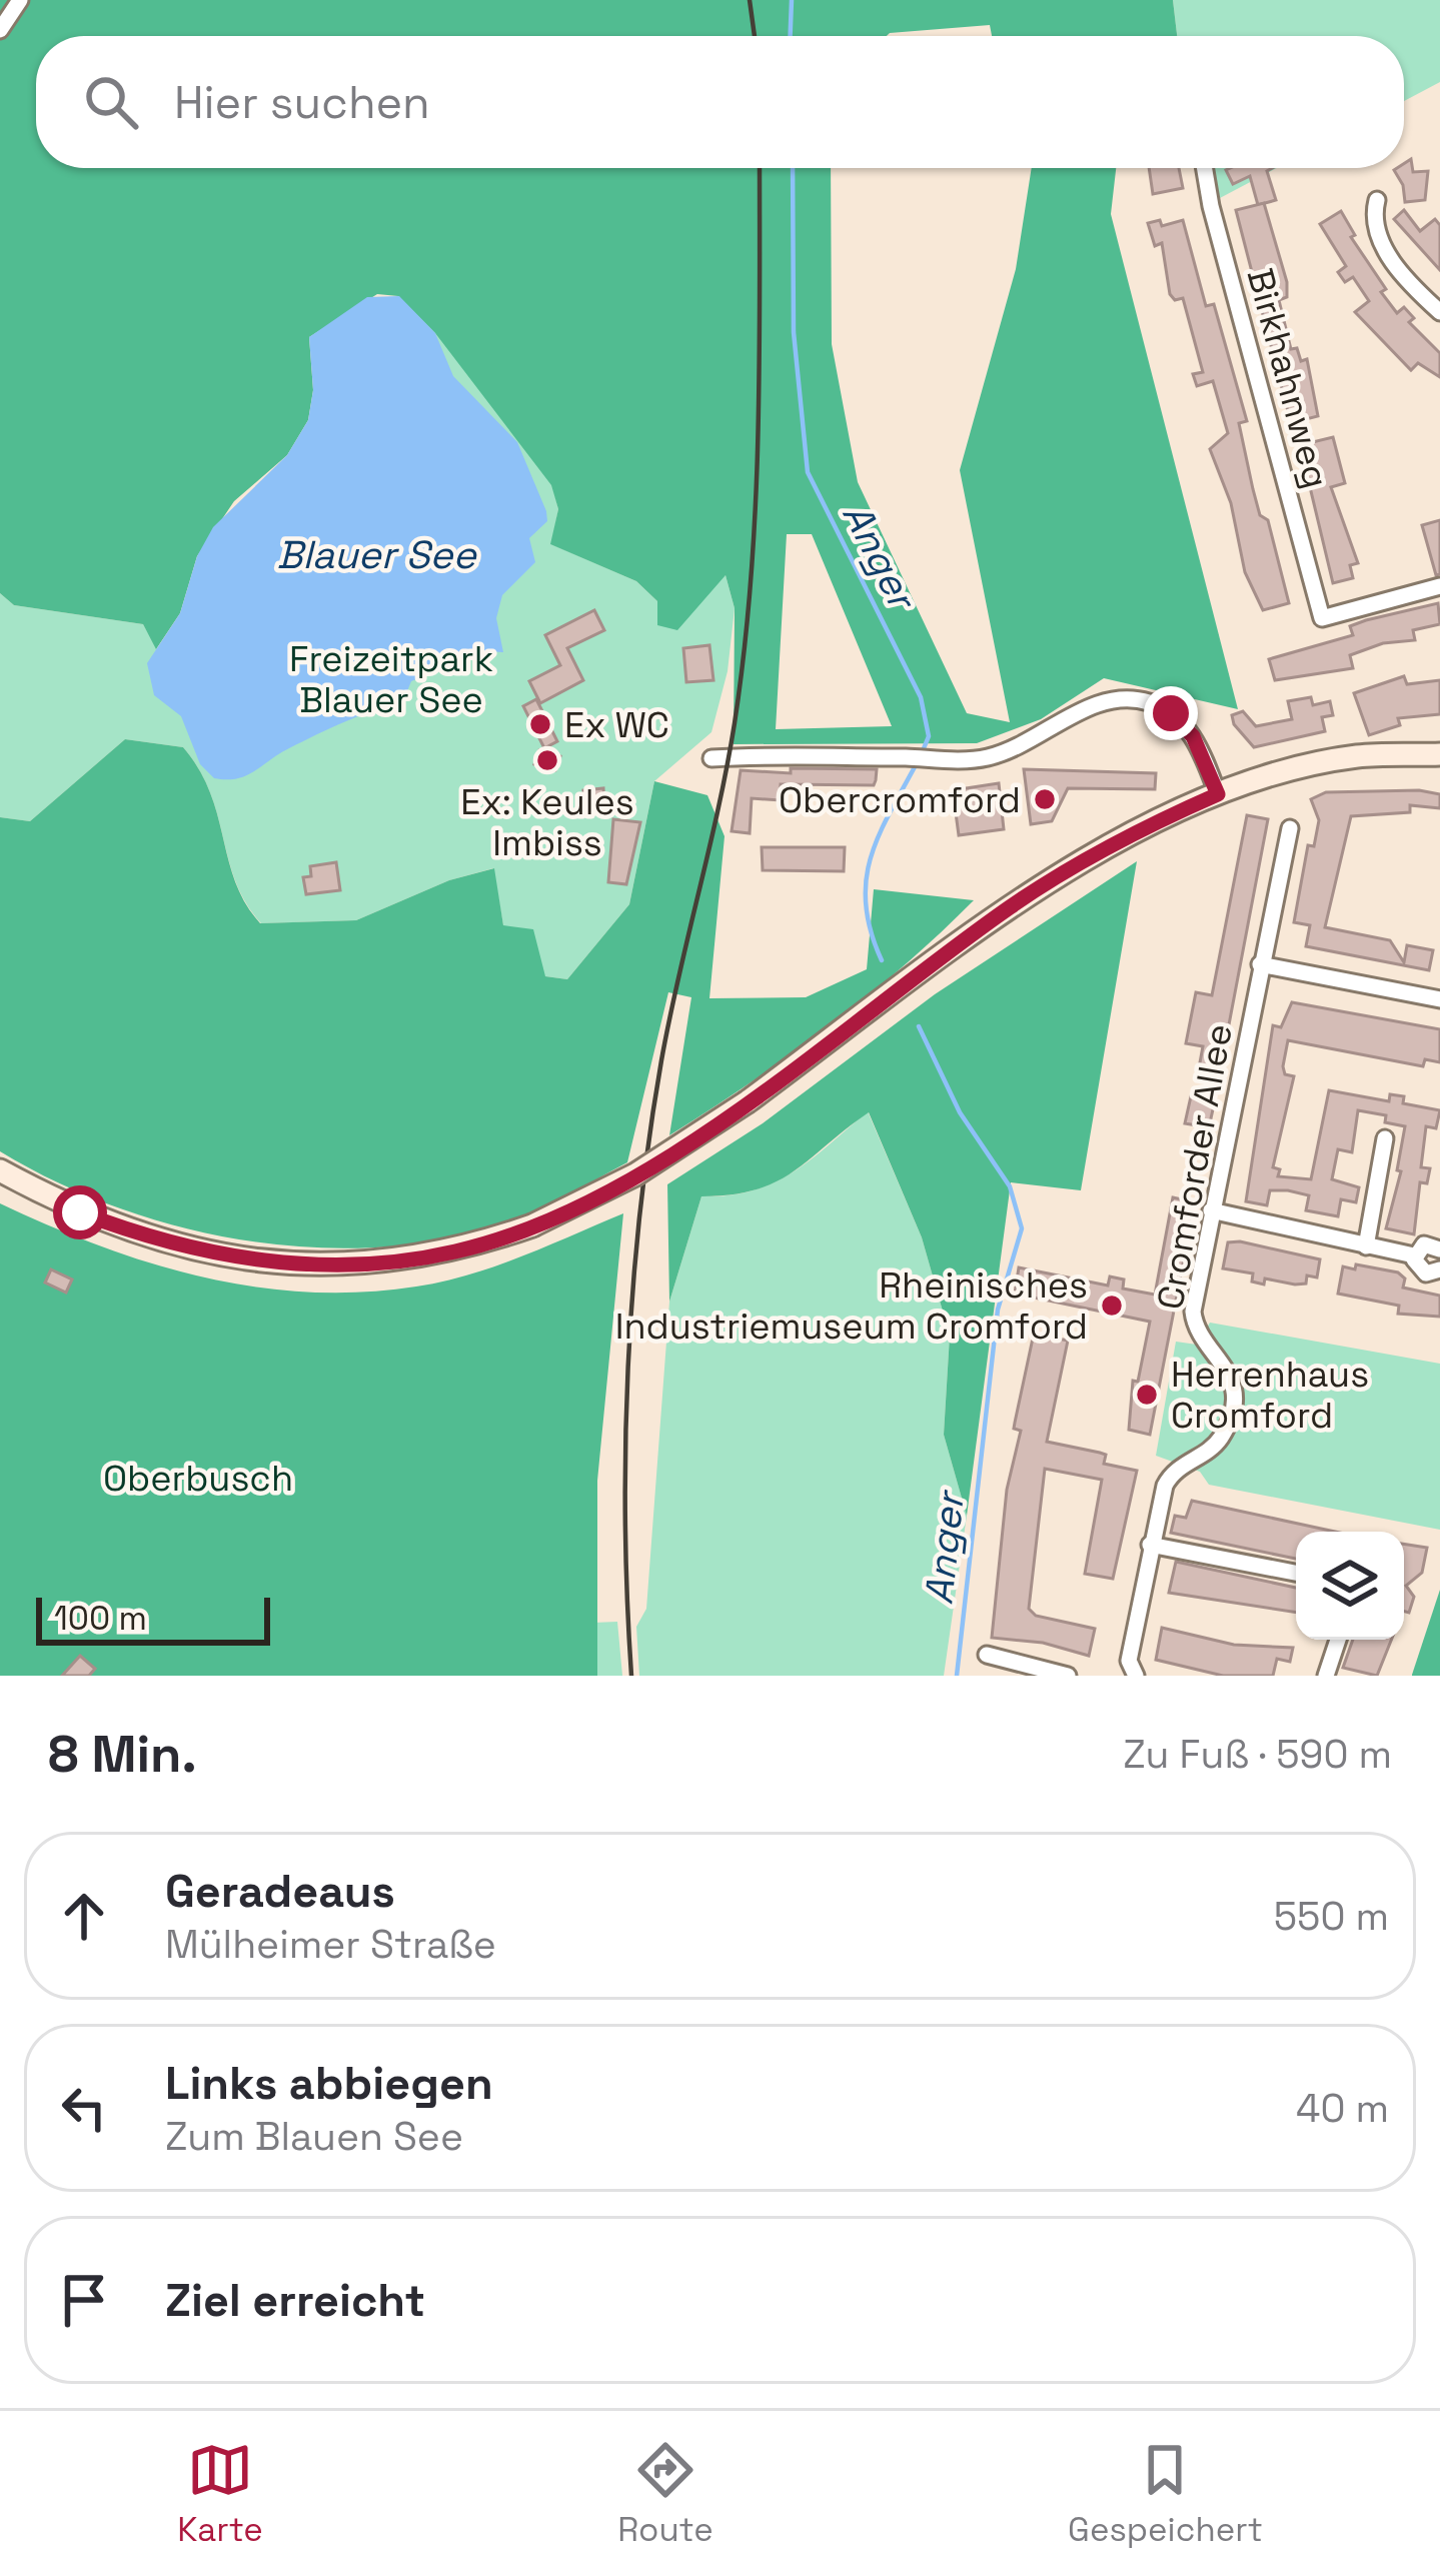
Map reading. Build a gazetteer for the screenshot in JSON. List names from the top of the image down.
{
  "streets": {
    "street": ["Birkhahnweg", "Cromforder Allee"]
  },
  "water": ["Blauer See", "Anger"],
  "parks": ["Freizeitpark Blauer See", "Oberbusch"],
  "places": [
    "Ex WC",
    "Ex: Keules Imbiss",
    "Obercromford",
    "Rheinisches Industriemuseum Cromford",
    "Herrenhaus Cromford"
  ],
  "scale_bar": "100 m",
  "page": {
    "search": "Hier suchen",
    "scale": "100 m",
    "heading": ["8 Min.", "Zu Fuß · 590 m"],
    "list": [
      ["Geradeaus", "Mülheimer Straße", "550 m"],
      ["Links abbiegen", "Zum Blauen See", "40 m"],
      "Ziel erreicht"
    ],
    "nav": ["Karte", "Route", "Gespeichert"]
  }
}
